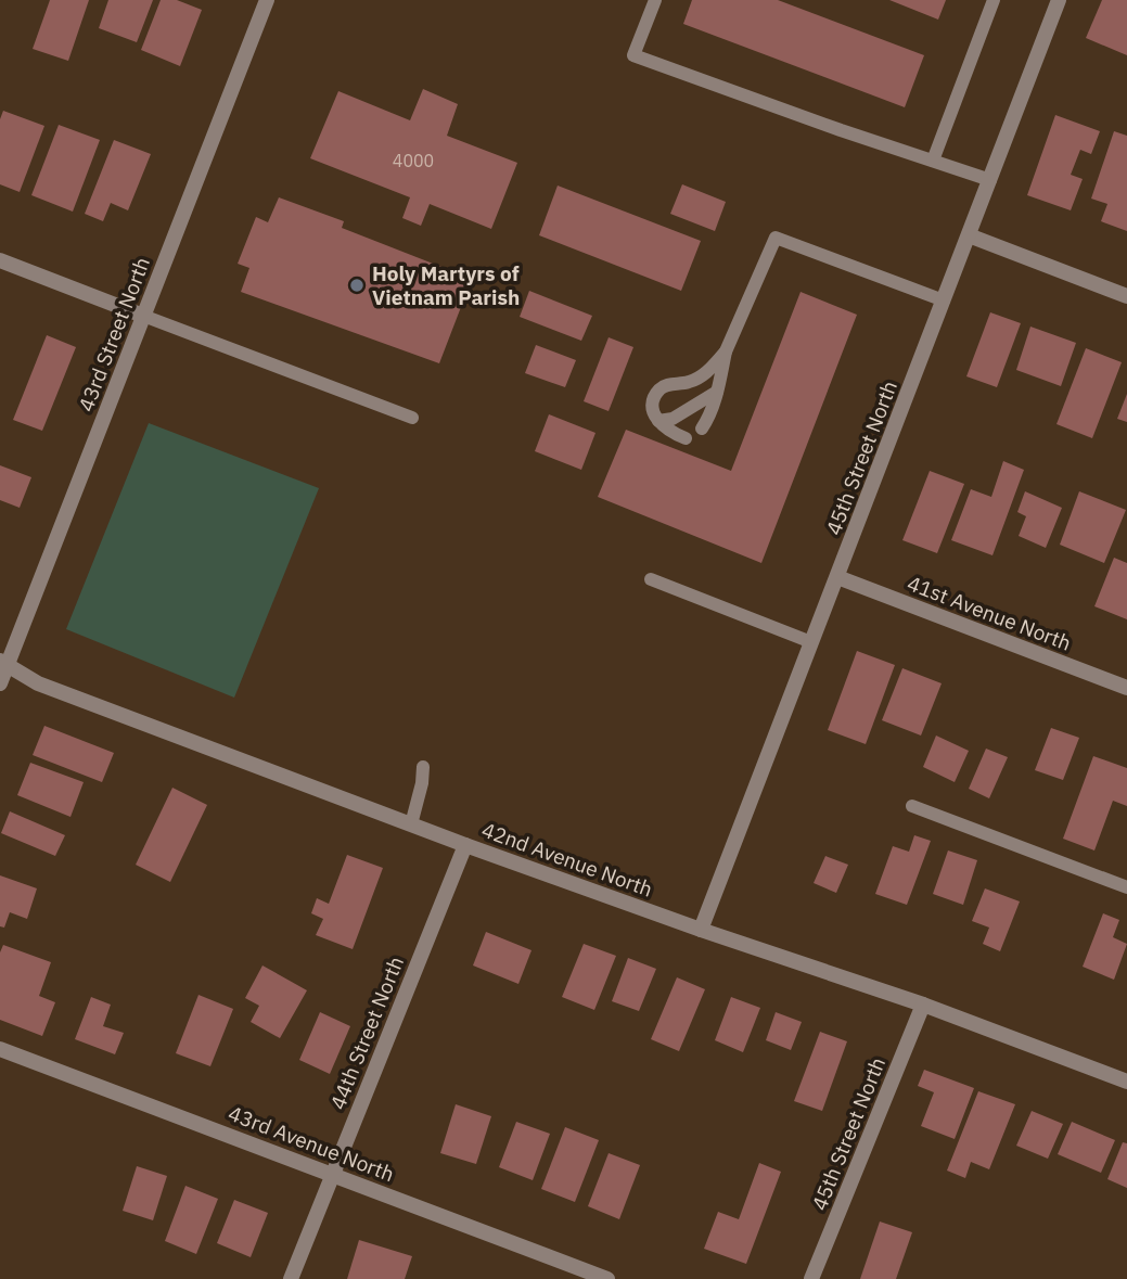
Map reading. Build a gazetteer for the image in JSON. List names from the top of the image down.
{
  "streets": {
    "street": [
      "43rd Street North",
      "45th Street North",
      "41st Avenue North",
      "42nd Avenue North",
      "44th Street North",
      "43rd Avenue North"
    ]
  },
  "crossings": [
    ["43rd Street North", "42nd Avenue North"],
    ["45th Street North", "41st Avenue North"],
    ["45th Street North", "42nd Avenue North"],
    ["42nd Avenue North", "44th Street North"],
    ["44th Street North", "43rd Avenue North"]
  ],
  "places": ["Holy Martyrs of Vietnam Parish"],
  "house_numbers": ["4000"]
}
